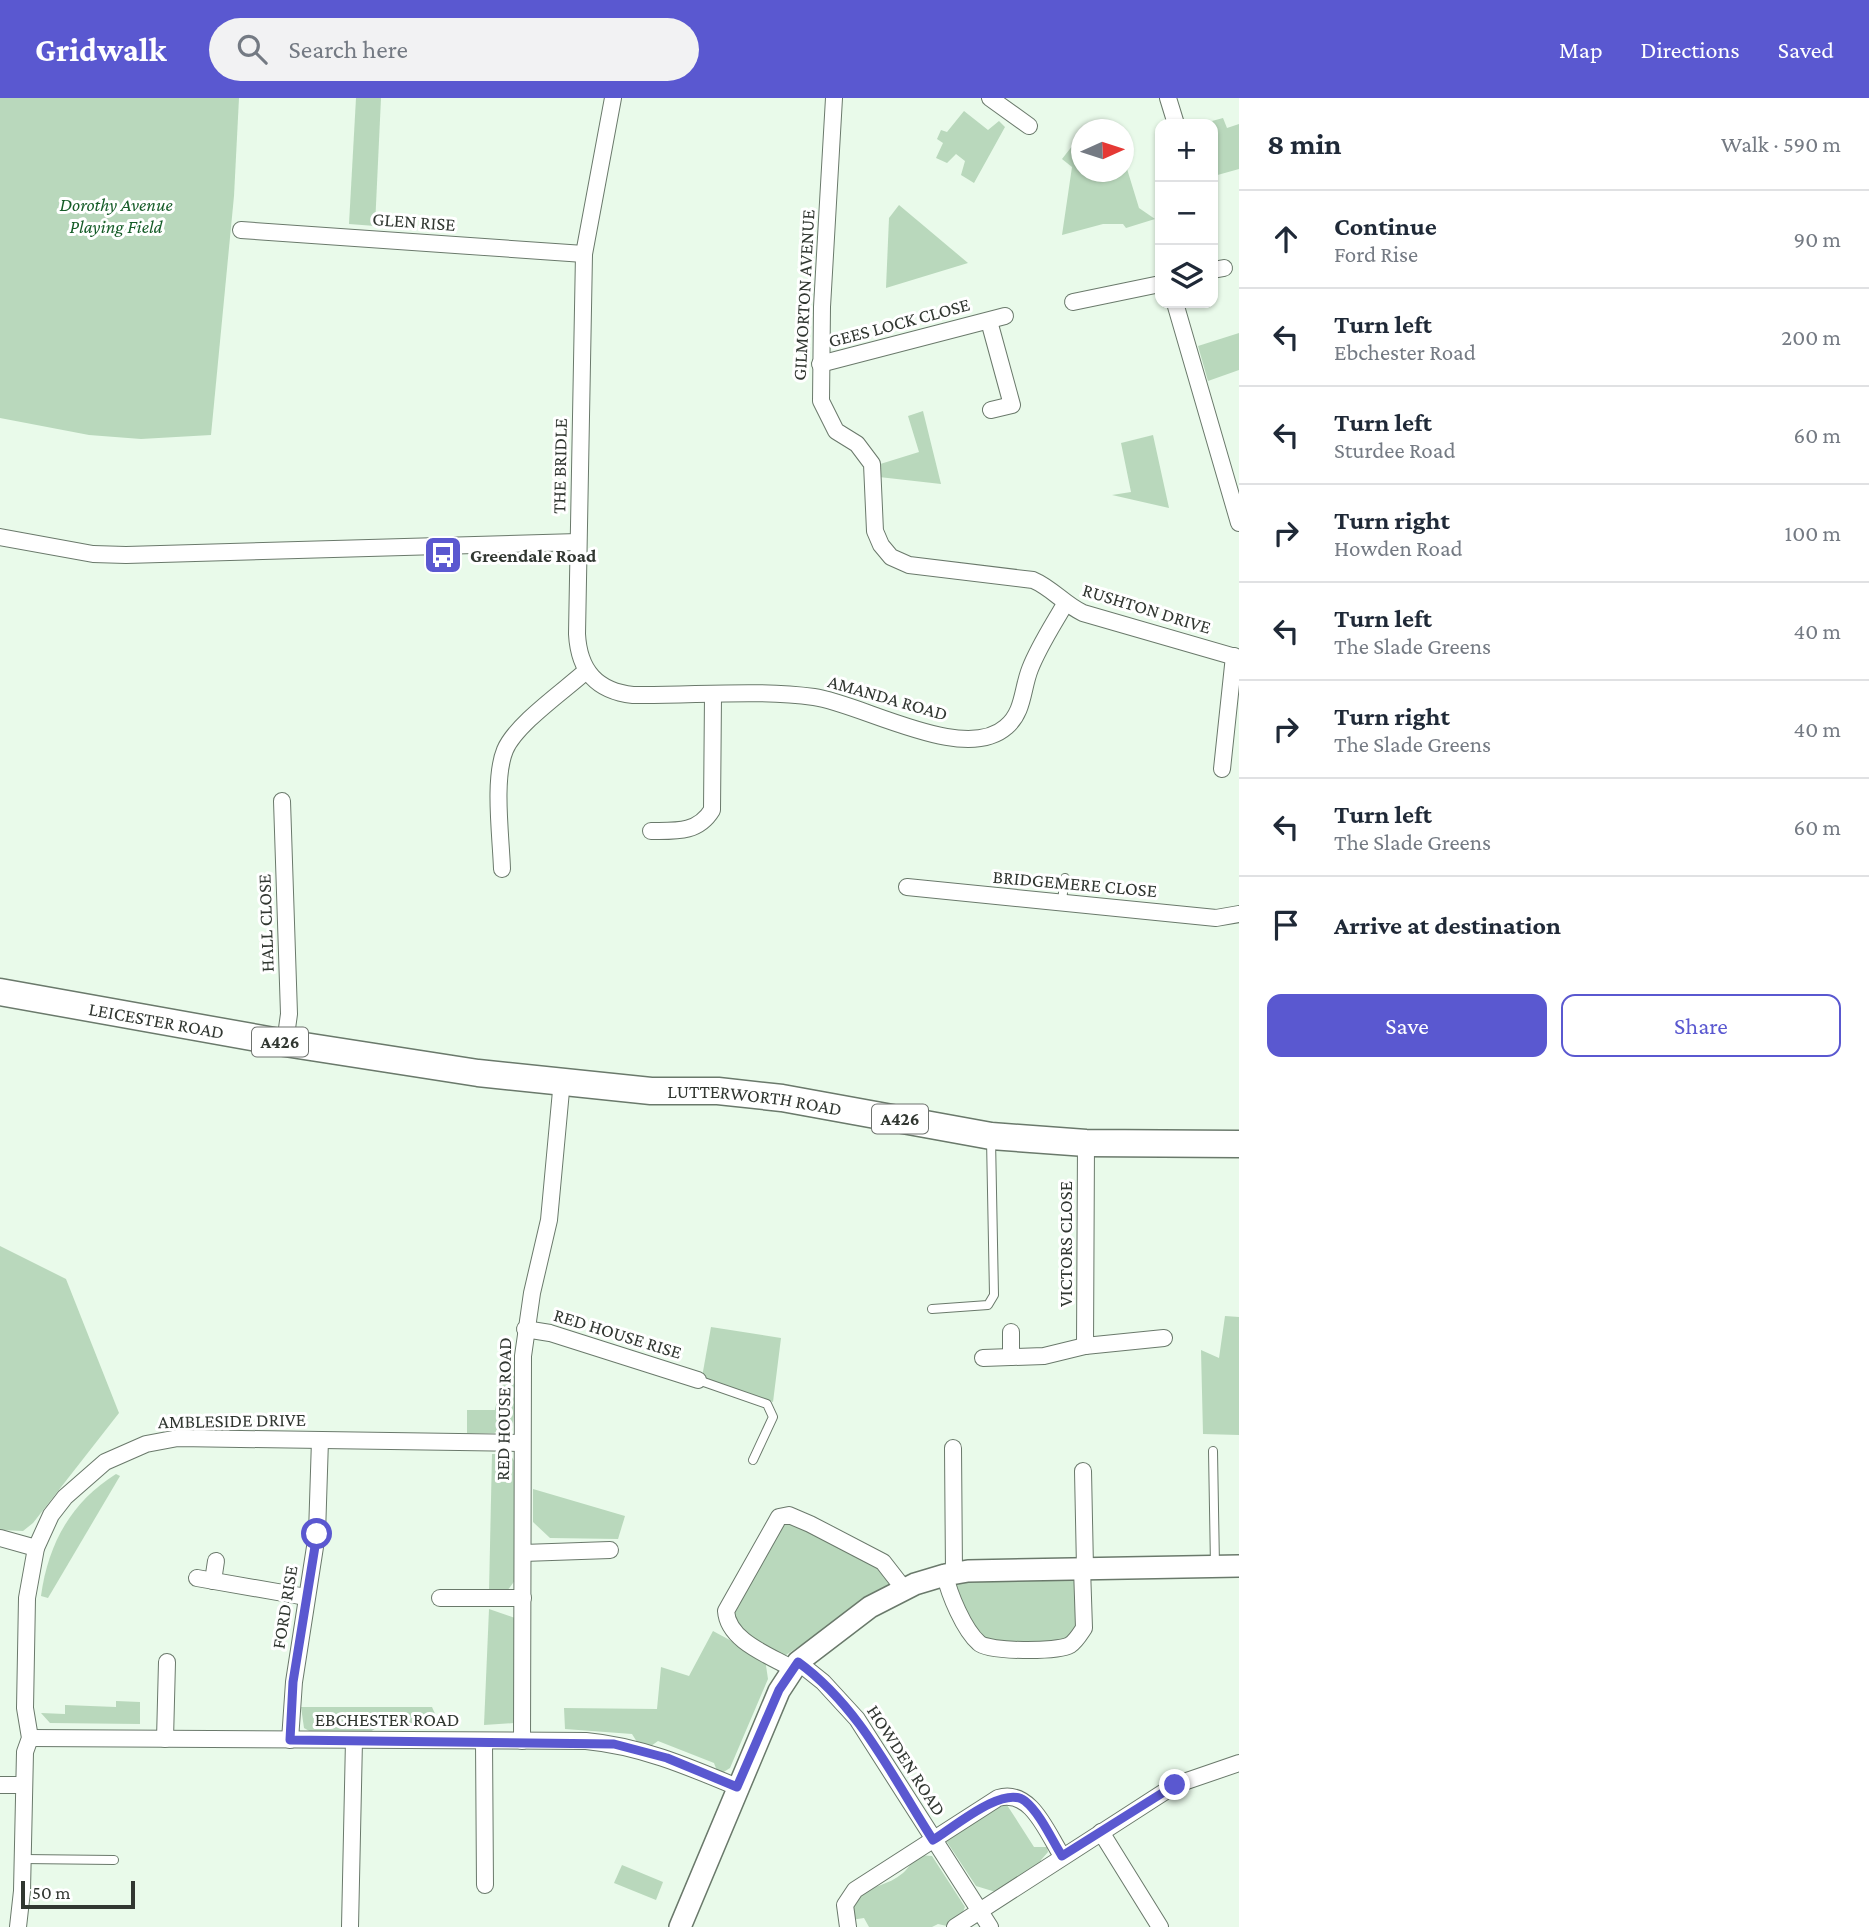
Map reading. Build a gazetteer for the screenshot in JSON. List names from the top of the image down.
{
  "streets": {
    "main road": ["LEICESTER ROAD", "A426", "LUTTERWORTH ROAD"],
    "street": [
      "GLEN RISE",
      "GILMORTON AVENUE",
      "GEES LOCK CLOSE",
      "THE BRIDLE",
      "RUSHTON DRIVE",
      "AMANDA ROAD",
      "BRIDGEMERE CLOSE",
      "HALL CLOSE",
      "VICTORS CLOSE",
      "RED HOUSE RISE",
      "RED HOUSE ROAD",
      "AMBLESIDE DRIVE",
      "FORD RISE",
      "EBCHESTER ROAD",
      "HOWDEN ROAD"
    ]
  },
  "crossings": [
    ["GLEN RISE", "THE BRIDLE"],
    ["GILMORTON AVENUE", "GEES LOCK CLOSE"],
    ["GILMORTON AVENUE", "RUSHTON DRIVE"],
    ["RUSHTON DRIVE", "AMANDA ROAD"],
    ["HALL CLOSE", "LEICESTER ROAD"],
    ["LEICESTER ROAD", "LUTTERWORTH ROAD"],
    ["LEICESTER ROAD", "RED HOUSE ROAD"],
    ["LUTTERWORTH ROAD", "VICTORS CLOSE"],
    ["LUTTERWORTH ROAD", "RED HOUSE ROAD"],
    ["RED HOUSE RISE", "RED HOUSE ROAD"],
    ["RED HOUSE ROAD", "AMBLESIDE DRIVE"],
    ["RED HOUSE ROAD", "EBCHESTER ROAD"],
    ["AMBLESIDE DRIVE", "FORD RISE"],
    ["AMBLESIDE DRIVE", "EBCHESTER ROAD"],
    ["FORD RISE", "EBCHESTER ROAD"]
  ],
  "parks": ["Dorothy Avenue Playing Field"],
  "places": {
    "bus stop": ["Greendale Road"]
  },
  "scale_bar": "50 m",
  "north": "right",
  "page": {
    "header": "Gridwalk",
    "search": "Search here",
    "nav": ["Map", "Directions", "Saved"],
    "heading": ["8 min", "Walk · 590 m"],
    "map_buttons": ["+", "−"],
    "list": [
      ["Continue", "Ford Rise", "90 m"],
      ["Turn left", "Ebchester Road", "200 m"],
      ["Turn left", "Sturdee Road", "60 m"],
      ["Turn right", "Howden Road", "100 m"],
      ["Turn left", "The Slade Greens", "40 m"],
      ["Turn right", "The Slade Greens", "40 m"],
      ["Turn left", "The Slade Greens", "60 m"],
      "Arrive at destination"
    ],
    "buttons": ["Save", "Share"],
    "scale": "50 m"
  }
}
